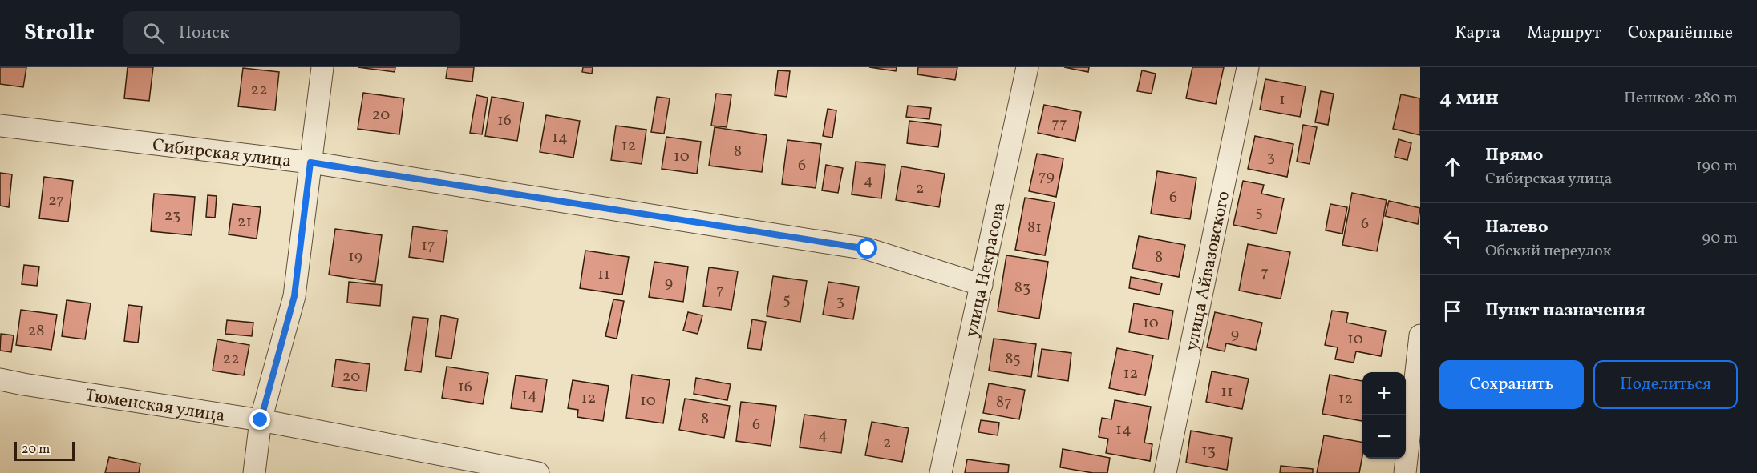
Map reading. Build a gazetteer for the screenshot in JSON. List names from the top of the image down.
{
  "streets": {
    "street": [
      "Сибирская улица",
      "улица Некрасова",
      "улица Айвазовского",
      "Тюменская улица"
    ]
  },
  "crossings": [
    ["Сибирская улица", "улица Некрасова"]
  ],
  "house_numbers": [
    "22",
    "1",
    "20",
    "16",
    "77",
    "14",
    "12",
    "8",
    "10",
    "3",
    "6",
    "79",
    "4",
    "2",
    "6",
    "27",
    "5",
    "23",
    "21",
    "6",
    "81",
    "17",
    "19",
    "8",
    "7",
    "11",
    "9",
    "83",
    "7",
    "5",
    "3",
    "10",
    "28",
    "9",
    "10",
    "22",
    "85",
    "12",
    "20",
    "16",
    "11",
    "14",
    "12",
    "12",
    "10",
    "87",
    "8",
    "6",
    "14",
    "4",
    "2",
    "13"
  ],
  "scale_bar": "20 m",
  "page": {
    "header": "Strollr",
    "search": "Поиск",
    "nav": ["Карта", "Маршрут", "Сохранённые"],
    "heading": ["4 мин", "Пешком · 280 m"],
    "list": [
      ["Прямо", "Сибирская улица", "190 m"],
      ["Налево", "Обский переулок", "90 m"],
      "Пункт назначения"
    ],
    "buttons": ["Сохранить", "Поделиться"],
    "map_buttons": ["+", "−"],
    "scale": "20 m"
  }
}
